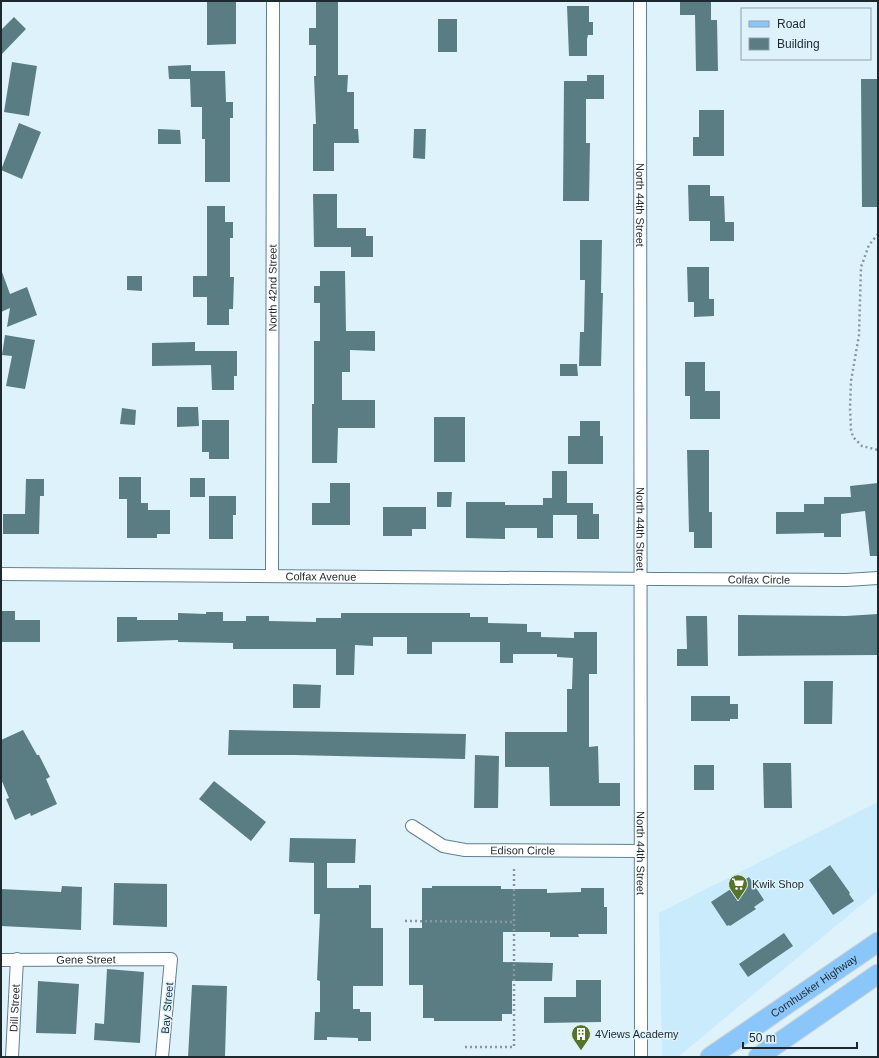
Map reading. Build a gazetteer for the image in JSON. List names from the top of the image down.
{
  "streets": {
    "main road": ["Cornhusker Highway"],
    "street": [
      "North 44th Street",
      "North 42nd Street",
      "Colfax Avenue",
      "Colfax Circle",
      "Edison Circle",
      "Gene Street",
      "Dill Street",
      "Bay Street"
    ]
  },
  "crossings": [
    ["North 44th Street", "Colfax Avenue"],
    ["North 44th Street", "Colfax Circle"],
    ["North 44th Street", "Edison Circle"],
    ["North 42nd Street", "Colfax Avenue"],
    ["Colfax Avenue", "Colfax Circle"],
    ["Gene Street", "Dill Street"],
    ["Gene Street", "Bay Street"]
  ],
  "places": {
    "supermarket": ["Kwik Shop"],
    "building": ["4Views Academy"]
  },
  "legend": ["Road", "Building"],
  "scale_bar": "50 m"
}
